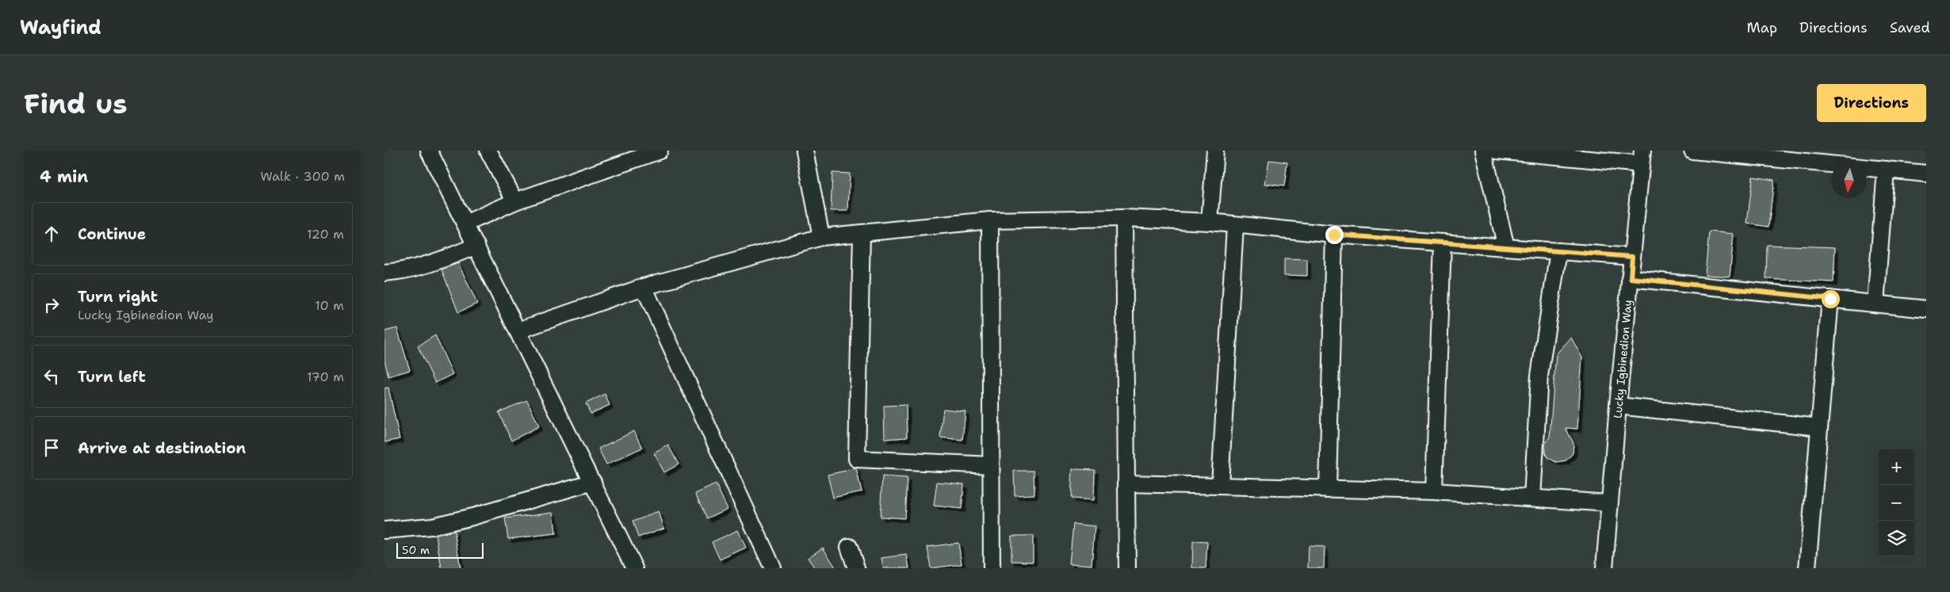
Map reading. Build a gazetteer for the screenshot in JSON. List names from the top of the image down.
{
  "streets": {
    "street": ["Lucky Igbinedion Way"]
  },
  "scale_bar": "50 m",
  "north": "bottom",
  "page": {
    "header": "Wayfind",
    "nav": ["Map", "Directions", "Saved"],
    "buttons": "Directions",
    "title": "Find us",
    "heading": ["4 min", "Walk · 300 m"],
    "list": [
      ["Continue", "120 m"],
      ["Turn right", "Lucky Igbinedion Way", "10 m"],
      ["Turn left", "170 m"],
      "Arrive at destination"
    ],
    "map_buttons": ["+", "−"],
    "scale": "50 m"
  }
}
